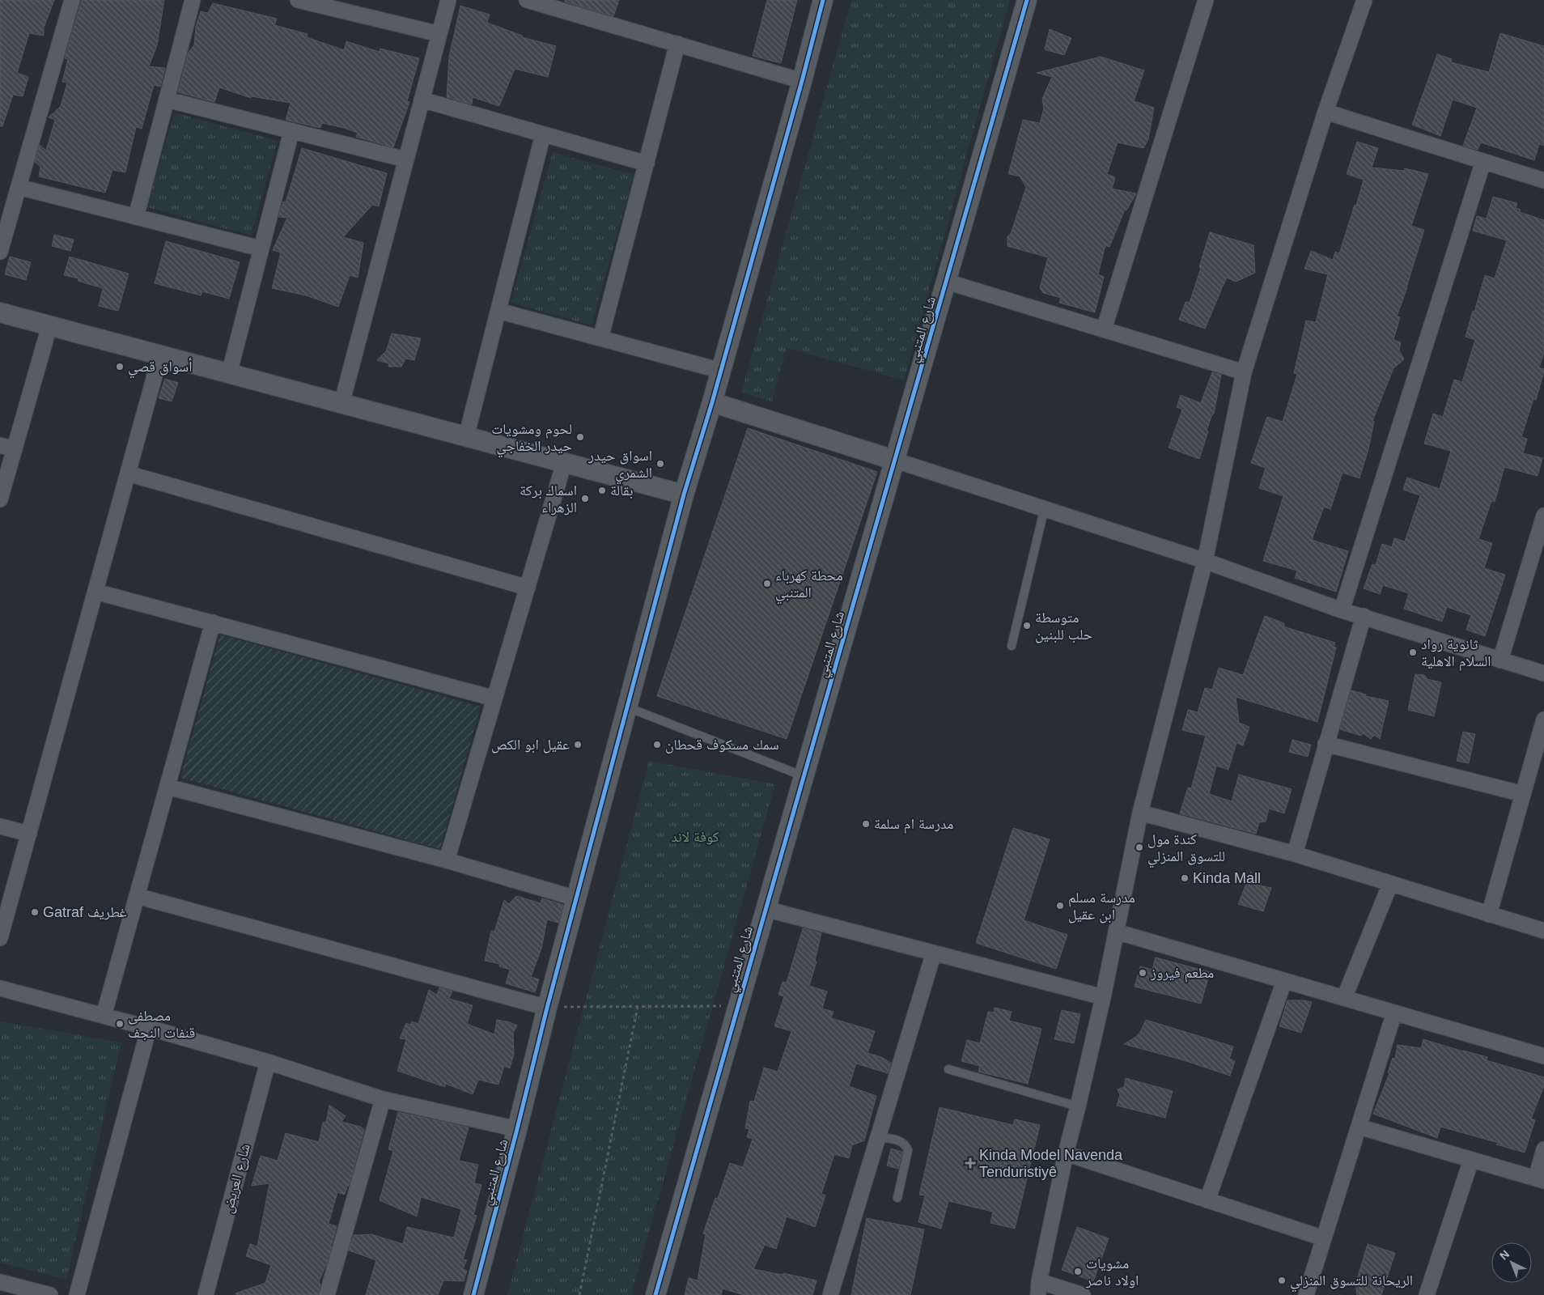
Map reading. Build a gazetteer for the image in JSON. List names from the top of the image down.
{
  "streets": {
    "street": ["شارع المتنبي", "شارع العريض"]
  },
  "parks": ["كوفة لاند"],
  "places": {
    "other": [
      "أسواق قصي",
      "لحوم ومشويات حيدر الخفاجي",
      "اسواق حيدر الشمري",
      "بقالة",
      "اسماك بركة الزهراء",
      "محطة كهرباء المتنبي",
      "متوسطة حلب للبنين",
      "ثانوية رواد السلام الاهلية",
      "عقيل ابو الكص",
      "سمك مسكوف قحطان",
      "مدرسة ام سلمة",
      "كندة مول للتسوق المنزلي",
      "Kinda Mall",
      "مدرسة مسلم ابن عقيل",
      "Gatraf غطريف",
      "مطعم فيروز",
      "مصطفى قنفات النجف",
      "مشويات اولاد ناصر",
      "الريحانة للتسوق المنزلي"
    ],
    "health": ["Kinda Model Navenda Tenduristiyê"]
  },
  "north": "top left"
}
